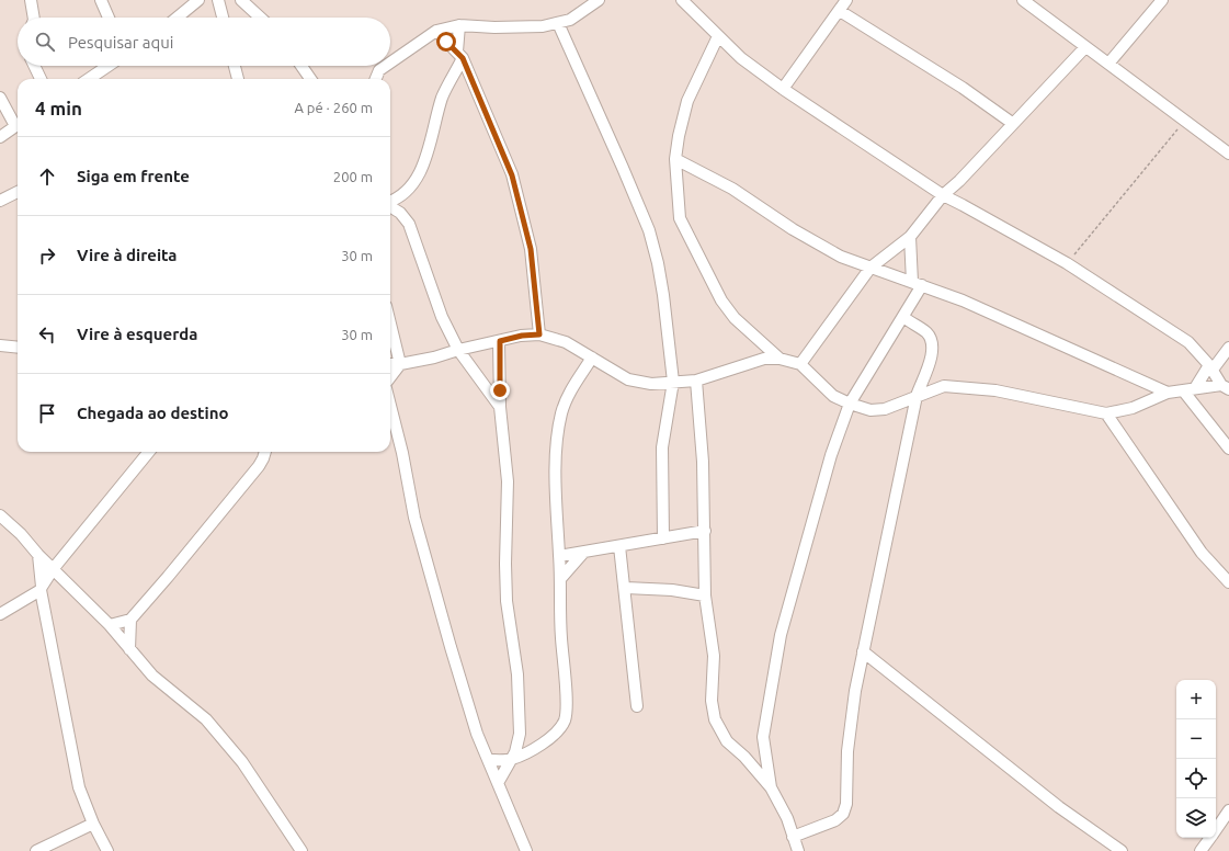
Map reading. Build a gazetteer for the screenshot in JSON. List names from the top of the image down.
{
  "page": {
    "search": "Pesquisar aqui",
    "heading": ["4 min", "A pé · 260 m"],
    "list": [
      ["Siga em frente", "200 m"],
      ["Vire à direita", "30 m"],
      ["Vire à esquerda", "30 m"],
      "Chegada ao destino"
    ],
    "map_buttons": ["+", "−"]
  }
}
